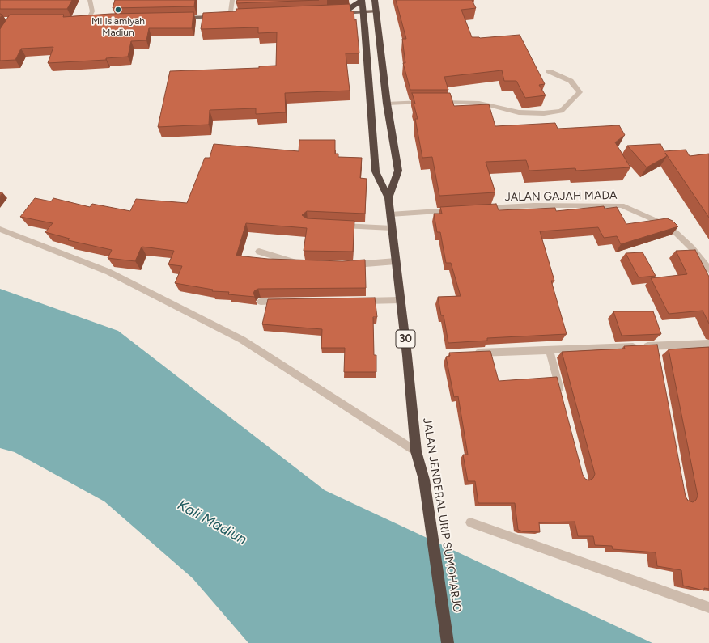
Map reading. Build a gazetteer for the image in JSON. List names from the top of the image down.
{
  "streets": {
    "highway": ["30", "JALAN JENDERAL URIP SUMOHARJO"],
    "street": ["JALAN GAJAH MADA"]
  },
  "water": ["Kali Madiun"],
  "places": ["MI Islamiyah Madiun"]
}
